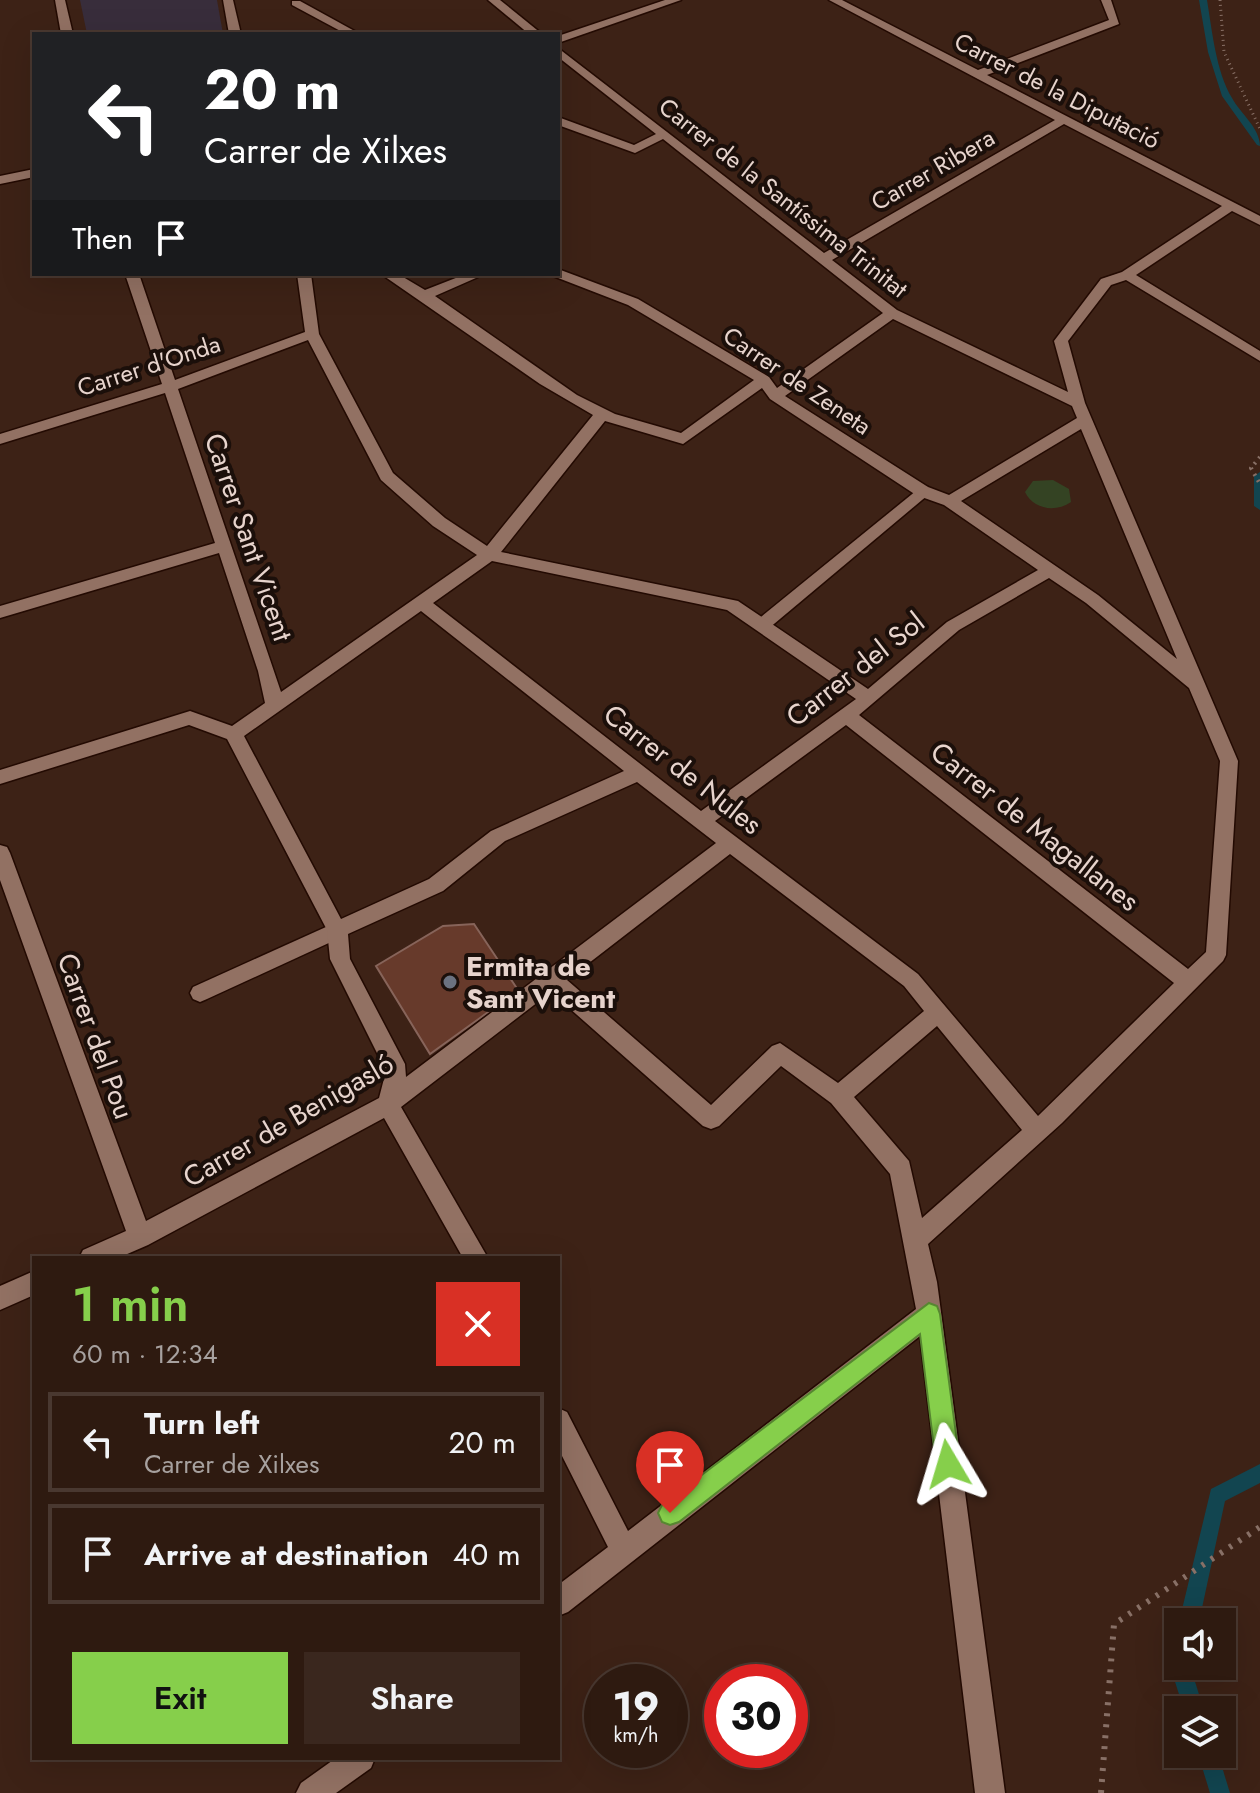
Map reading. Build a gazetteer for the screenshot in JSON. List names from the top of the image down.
{
  "streets": {
    "street": [
      "Carrer de la Diputació",
      "Carrer Ribera",
      "Carrer de la Santíssima Trinitat",
      "Carrer d'Onda",
      "Carrer de Zeneta",
      "Carrer Sant Vicent",
      "Carrer del Sol",
      "Carrer de Nules",
      "Carrer de Magallanes",
      "Carrer del Pou",
      "Carrer de Benigasló"
    ]
  },
  "crossings": [
    ["Carrer de la Diputació", "Carrer Ribera"],
    ["Carrer Ribera", "Carrer de la Santíssima Trinitat"],
    ["Carrer d'Onda", "Carrer Sant Vicent"],
    ["Carrer de Zeneta", "Carrer del Sol"],
    ["Carrer del Sol", "Carrer de Nules"],
    ["Carrer del Sol", "Carrer de Magallanes"],
    ["Carrer de Nules", "Carrer de Benigasló"],
    ["Carrer del Pou", "Carrer de Benigasló"]
  ],
  "places": ["Ermita de Sant Vicent"],
  "page": {
    "turn": ["20 m", "Carrer de Xilxes"],
    "then": "Then",
    "heading": ["1 min", "60 m · 12:34"],
    "list": [
      {
        "name": "Turn left",
        "note": "Carrer de Xilxes",
        "value": "20 m"
      },
      {
        "name": "Arrive at destination",
        "value": "40 m"
      }
    ],
    "buttons": ["Exit", "Share"],
    "speed": "19 km/h",
    "limit": "30"
  }
}
